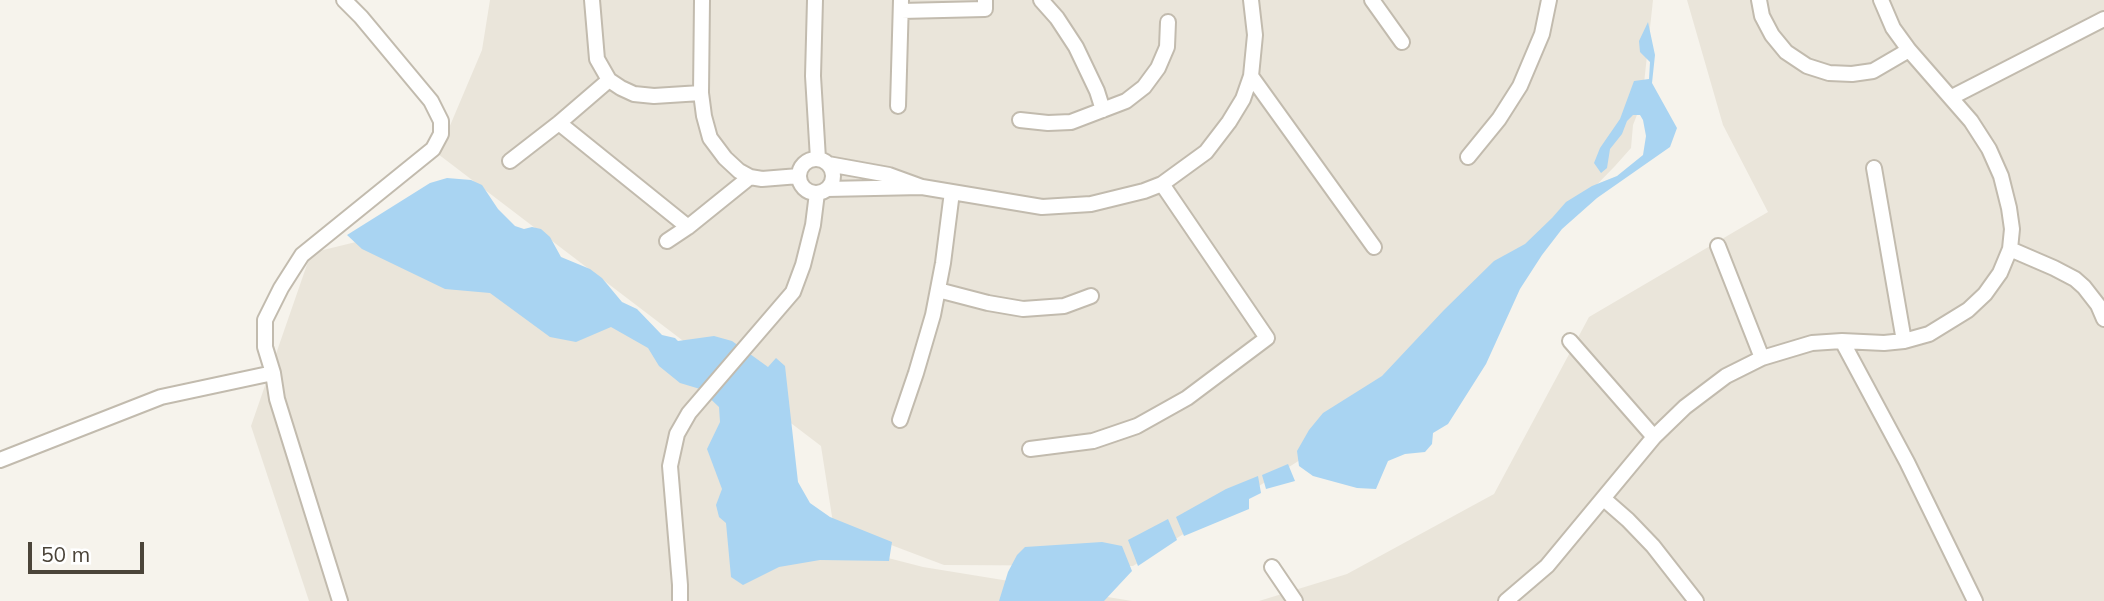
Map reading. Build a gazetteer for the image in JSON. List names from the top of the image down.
{
  "scale_bar": "50 m"
}
